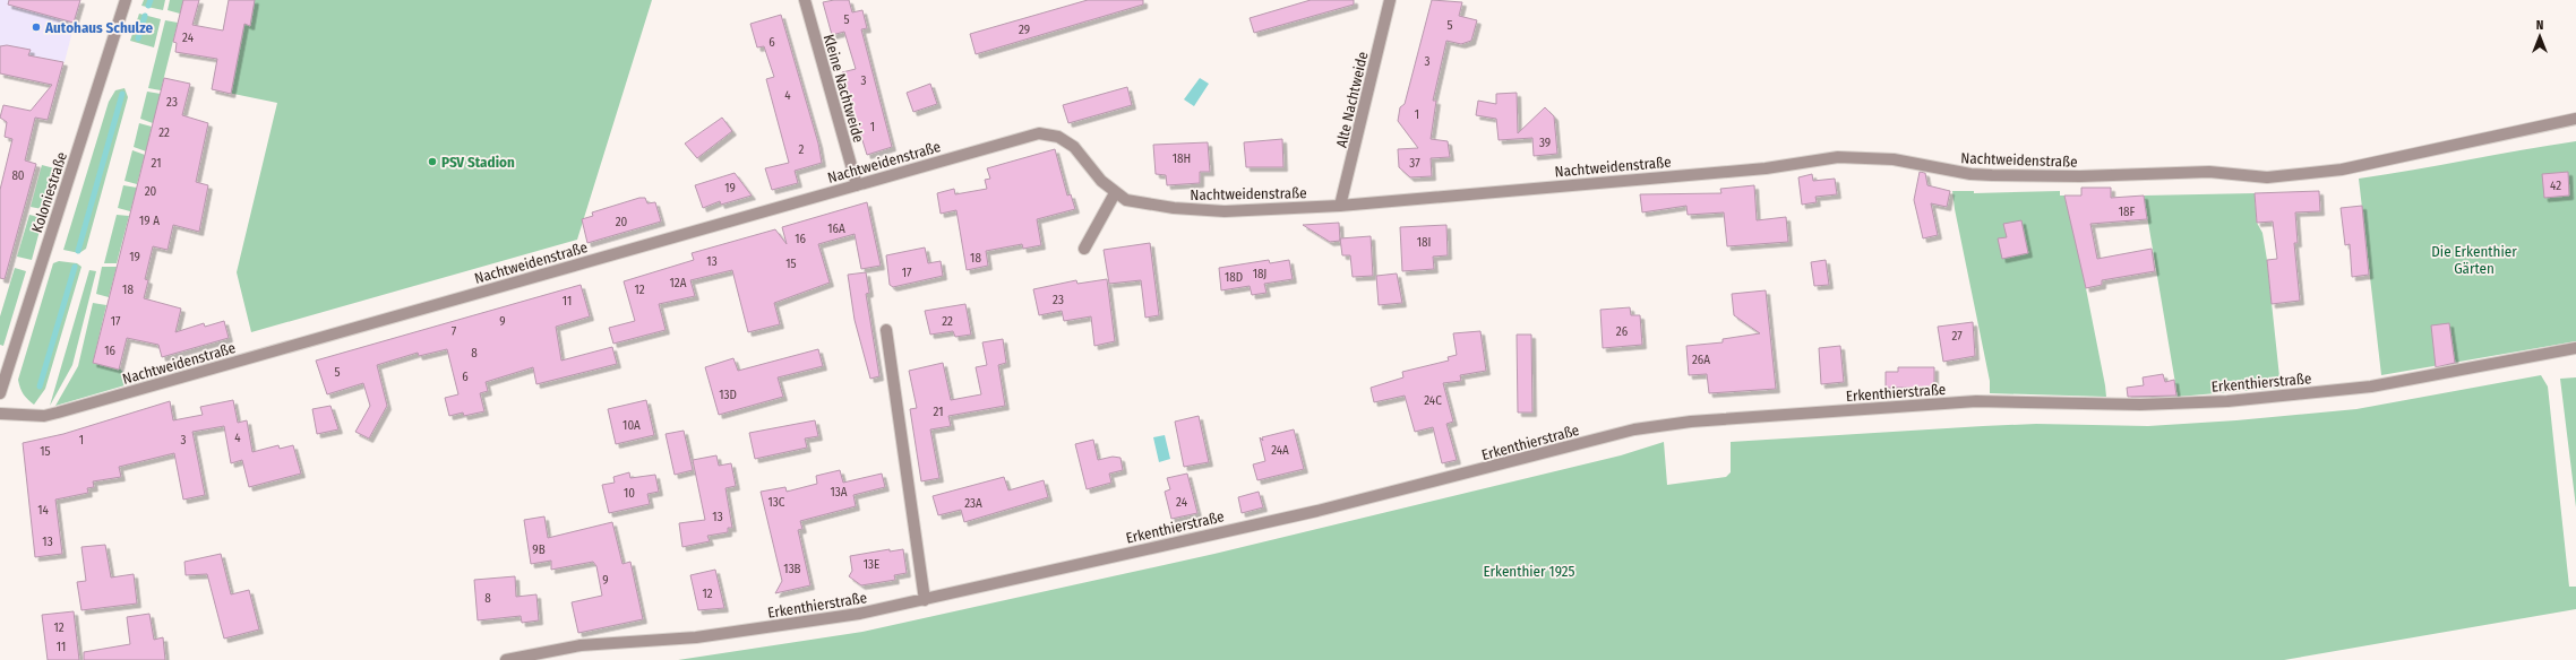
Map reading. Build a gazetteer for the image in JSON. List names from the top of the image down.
{
  "streets": {
    "street": [
      "Kleine Nachtweide",
      "Alte Nachtweide",
      "Nachtweidenstraße",
      "Koloniestraße",
      "Erkenthierstraße"
    ]
  },
  "crossings": [
    ["Kleine Nachtweide", "Nachtweidenstraße"],
    ["Alte Nachtweide", "Nachtweidenstraße"]
  ],
  "parks": ["Die Erkenthier Gärten", "Erkenthier 1925"],
  "places": ["Autohaus Schulze", "PSV Stadion"],
  "house_numbers": [
    "5",
    "5",
    "29",
    "24",
    "6",
    "3",
    "3",
    "4",
    "23",
    "1",
    "1",
    "22",
    "39",
    "2",
    "18H",
    "21",
    "37",
    "80",
    "42",
    "19",
    "20",
    "18F",
    "19 A",
    "20",
    "16A",
    "16",
    "18I",
    "19",
    "18",
    "13",
    "15",
    "17",
    "18J",
    "18D",
    "12A",
    "18",
    "12",
    "23",
    "11",
    "17",
    "9",
    "22",
    "7",
    "26",
    "27",
    "16",
    "8",
    "26A",
    "5",
    "6",
    "13D",
    "24C",
    "21",
    "10A",
    "4",
    "1",
    "3",
    "24A",
    "15",
    "13A",
    "10",
    "13C",
    "24",
    "23A",
    "14",
    "13",
    "13",
    "9B",
    "13E",
    "13B",
    "9",
    "12",
    "8",
    "12",
    "11"
  ],
  "north": "top"
}
